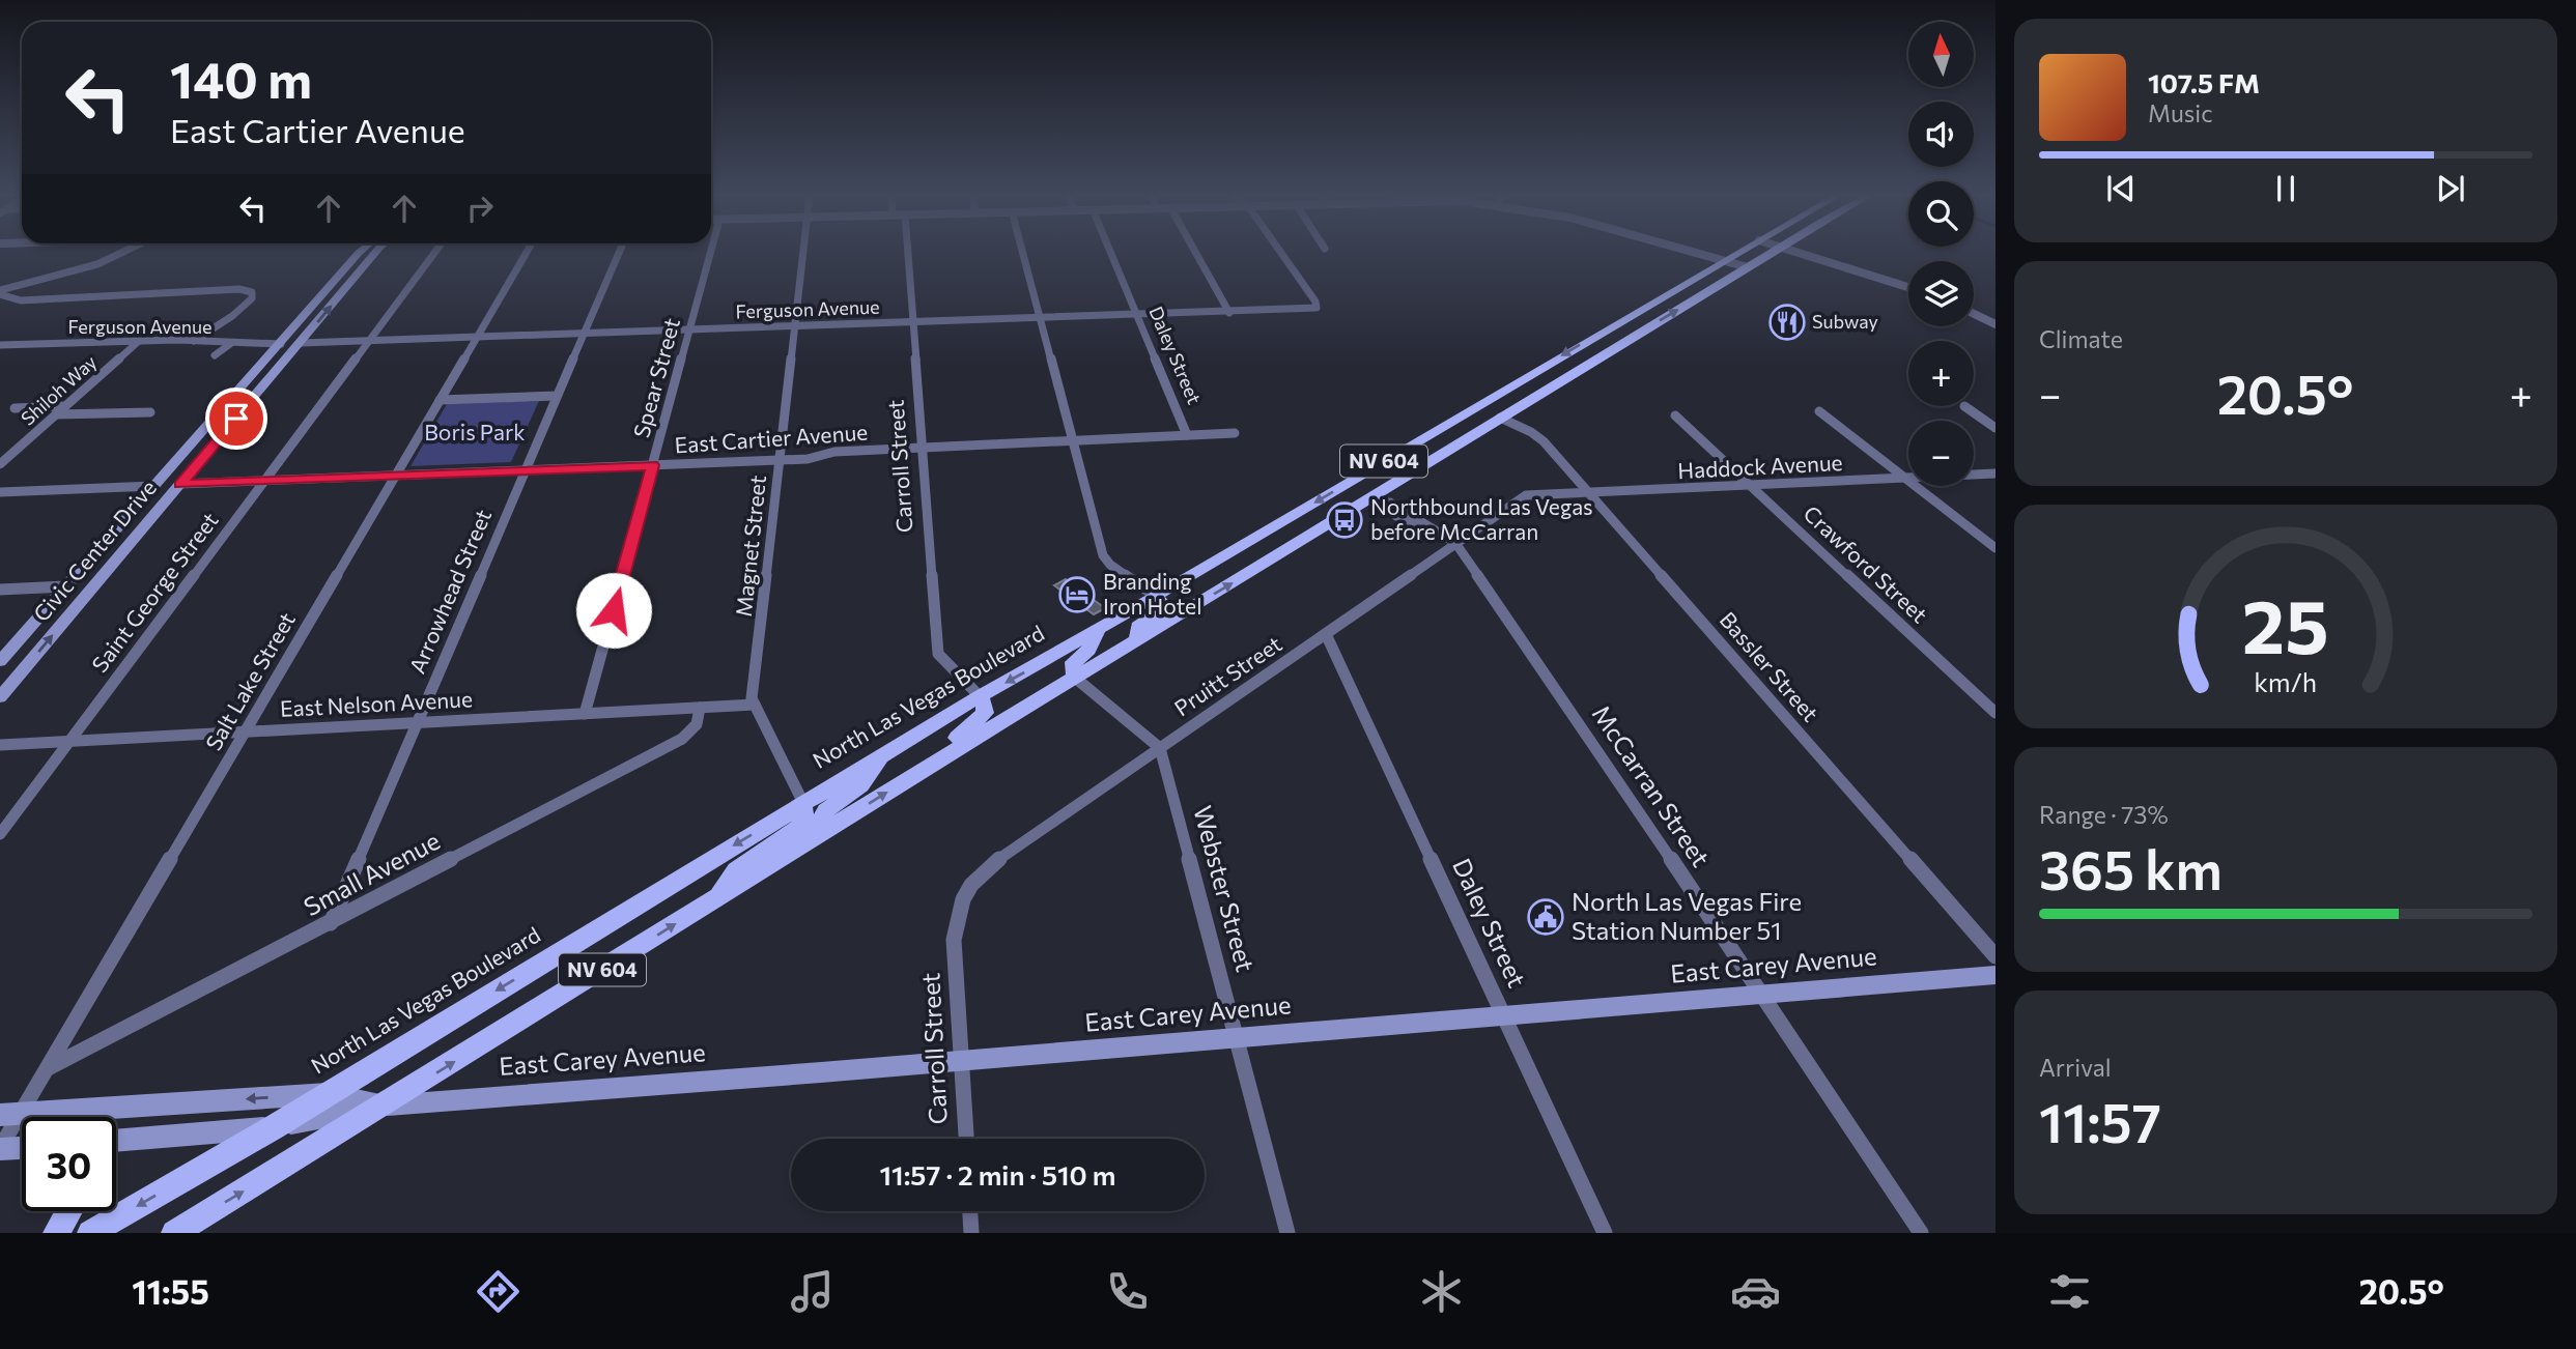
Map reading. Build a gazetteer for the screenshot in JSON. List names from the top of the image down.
{
  "streets": {
    "main road": [
      "NV 604",
      "Civic Center Drive",
      "North Las Vegas Boulevard",
      "East Carey Avenue"
    ],
    "street": [
      "Ferguson Avenue",
      "Daley Street",
      "Spear Street",
      "Shiloh Way",
      "East Cartier Avenue",
      "Carroll Street",
      "Haddock Avenue",
      "Magnet Street",
      "Crawford Street",
      "Arrowhead Street",
      "Saint George Street",
      "Bassler Street",
      "Pruitt Street",
      "Salt Lake Street",
      "East Nelson Avenue",
      "McCarran Street",
      "Small Avenue",
      "Webster Street"
    ]
  },
  "crossings": [
    ["Ferguson Avenue", "Daley Street"],
    ["Ferguson Avenue", "Spear Street"],
    ["Ferguson Avenue", "Shiloh Way"],
    ["Ferguson Avenue", "Carroll Street"],
    ["Ferguson Avenue", "Magnet Street"],
    ["Ferguson Avenue", "Civic Center Drive"],
    ["Ferguson Avenue", "Arrowhead Street"],
    ["Ferguson Avenue", "Saint George Street"],
    ["Ferguson Avenue", "Salt Lake Street"],
    ["Daley Street", "East Cartier Avenue"],
    ["Daley Street", "Pruitt Street"],
    ["Daley Street", "East Carey Avenue"],
    ["Spear Street", "East Cartier Avenue"],
    ["Spear Street", "East Nelson Avenue"],
    ["East Cartier Avenue", "Carroll Street"],
    ["East Cartier Avenue", "Magnet Street"],
    ["East Cartier Avenue", "Civic Center Drive"],
    ["East Cartier Avenue", "Arrowhead Street"],
    ["East Cartier Avenue", "Saint George Street"],
    ["East Cartier Avenue", "Salt Lake Street"],
    ["NV 604", "Bassler Street"],
    ["NV 604", "McCarran Street"],
    ["NV 604", "East Carey Avenue"],
    ["Carroll Street", "Pruitt Street"],
    ["Carroll Street", "North Las Vegas Boulevard"],
    ["Carroll Street", "East Carey Avenue"],
    ["Haddock Avenue", "Crawford Street"],
    ["Haddock Avenue", "Bassler Street"],
    ["Haddock Avenue", "Pruitt Street"],
    ["Magnet Street", "North Las Vegas Boulevard"],
    ["Magnet Street", "East Nelson Avenue"],
    ["Arrowhead Street", "East Nelson Avenue"],
    ["Arrowhead Street", "Small Avenue"],
    ["Saint George Street", "East Nelson Avenue"],
    ["Pruitt Street", "McCarran Street"],
    ["Pruitt Street", "Webster Street"],
    ["Salt Lake Street", "East Nelson Avenue"],
    ["Salt Lake Street", "Small Avenue"],
    ["Salt Lake Street", "East Carey Avenue"],
    ["North Las Vegas Boulevard", "East Carey Avenue"],
    ["East Nelson Avenue", "Small Avenue"],
    ["McCarran Street", "East Carey Avenue"],
    ["Webster Street", "East Carey Avenue"]
  ],
  "parks": ["Boris Park"],
  "places": {
    "restaurant": ["Subway"],
    "bus stop": ["Northbound Las Vegas before McCarran"],
    "hotel": ["Branding Iron Hotel"],
    "public building": ["North Las Vegas Fire Station Number 51"]
  },
  "north": "top",
  "page": {
    "map_buttons": ["+", "−"],
    "turn": ["140 m", "East Cartier Avenue"],
    "song": ["107.5 FM", "Music"],
    "tile": [
      "Climate",
      ["Range · 73%", "365 km"],
      ["Arrival", "11:57"]
    ],
    "heat": ["−", "20.5°", "+"],
    "limit": "30",
    "trip": "11:57 · 2 min · 510 m",
    "tabs": ["11:55", "20.5°"],
    "gauge": ["25", "km/h"]
  }
}
